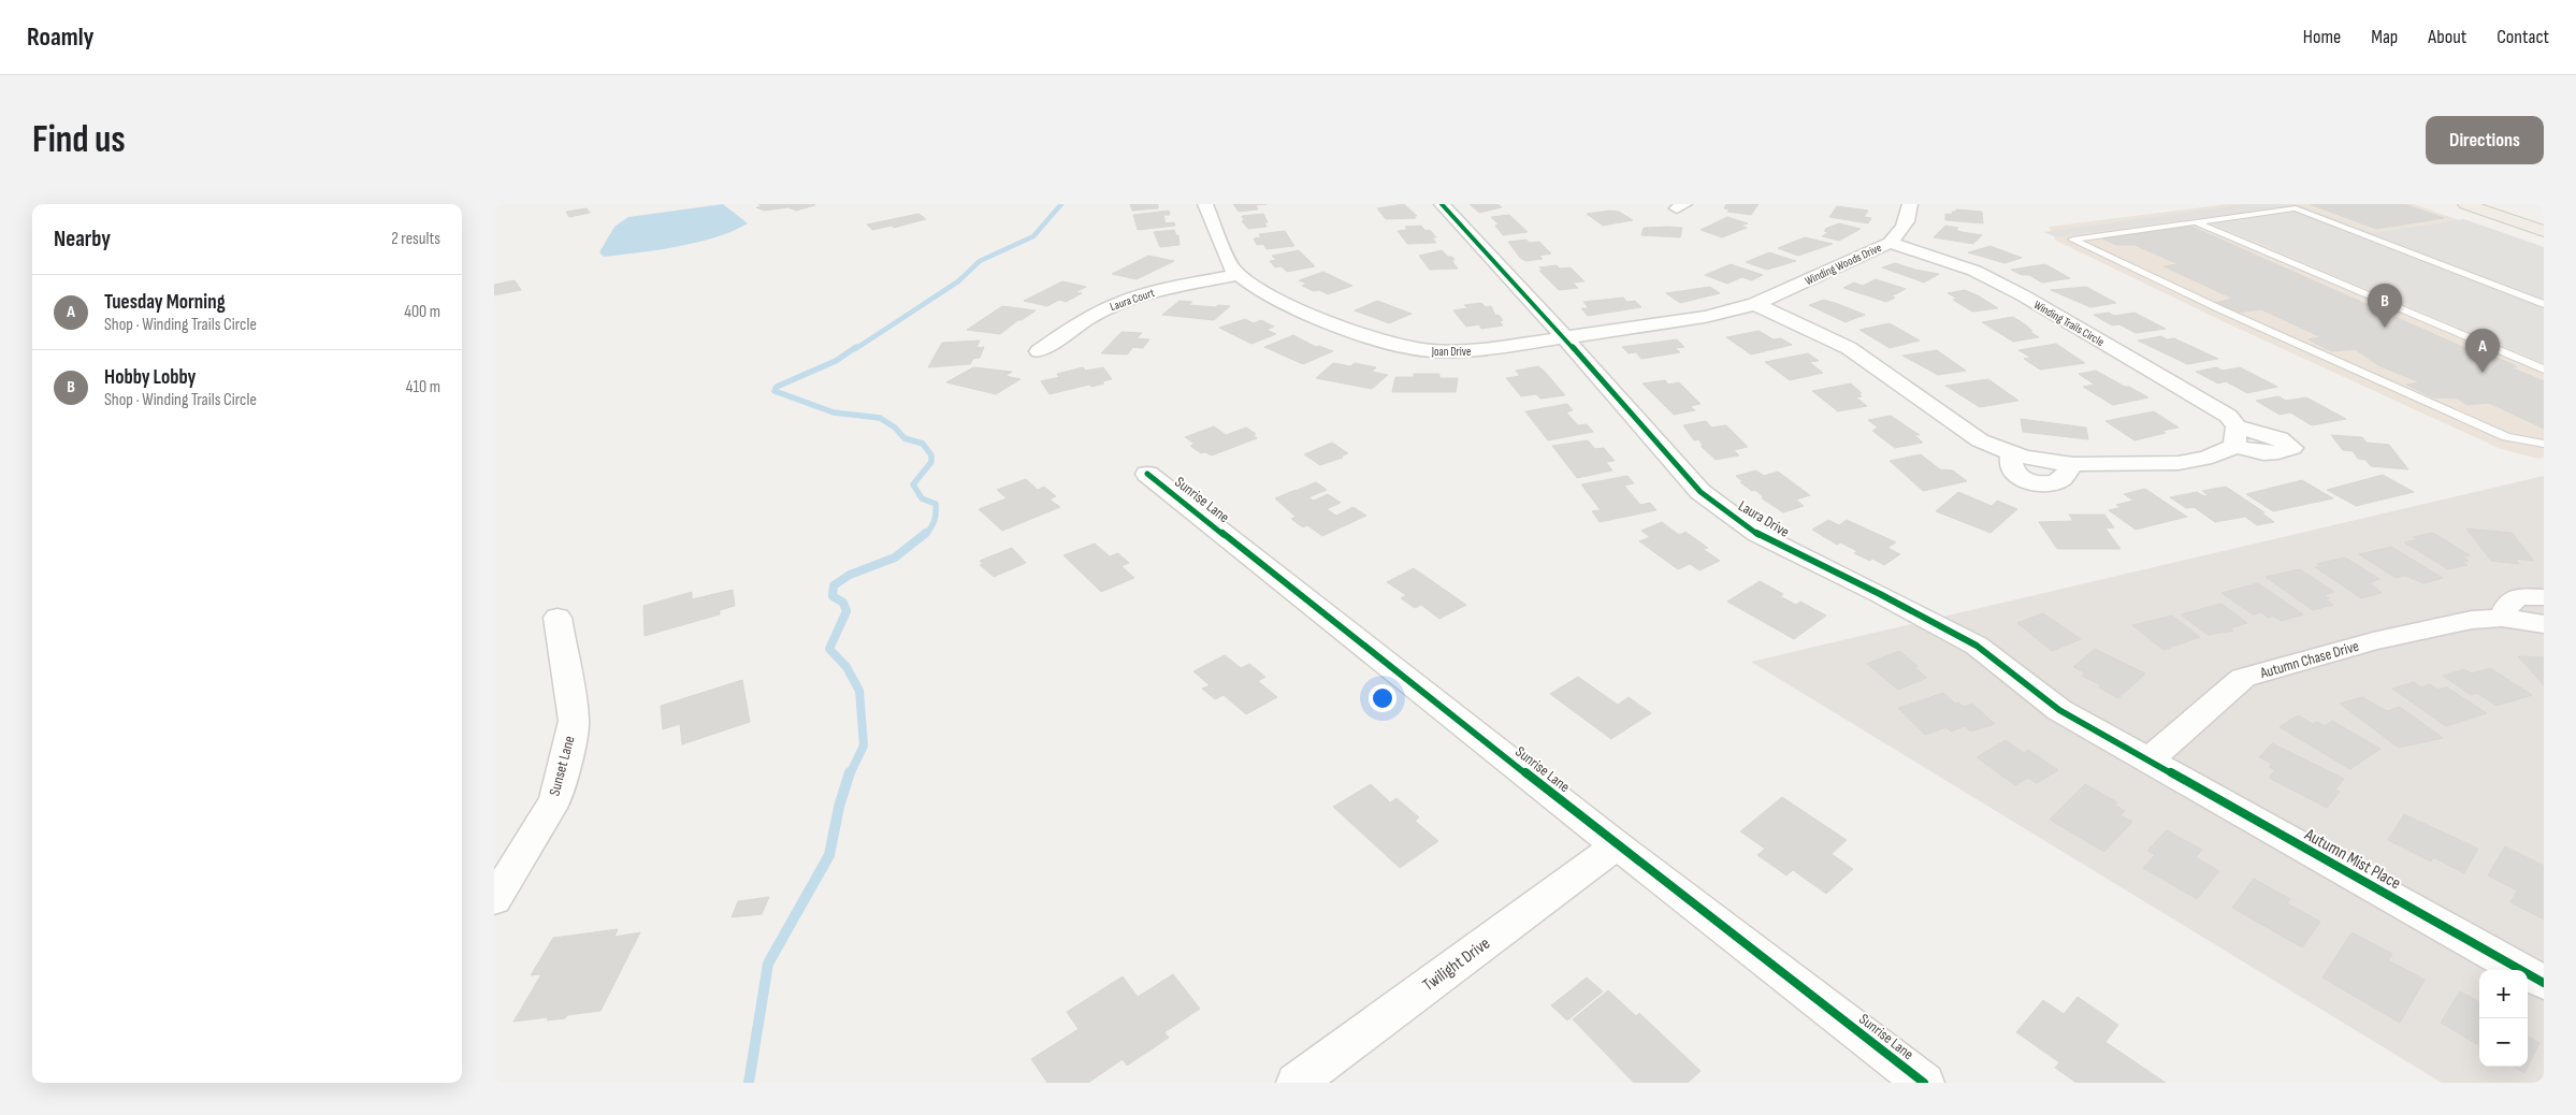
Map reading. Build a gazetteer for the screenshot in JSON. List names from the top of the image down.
{
  "streets": {
    "street": [
      "Winding Woods Drive",
      "Laura Court",
      "Winding Trails Circle",
      "Joan Drive",
      "Sunrise Lane",
      "Laura Drive",
      "Autumn Chase Drive",
      "Sunset Lane",
      "Autumn Mist Place",
      "Twilight Drive"
    ]
  },
  "crossings": [
    ["Winding Woods Drive", "Winding Trails Circle"],
    ["Winding Woods Drive", "Joan Drive"],
    ["Laura Court", "Joan Drive"],
    ["Winding Trails Circle", "Joan Drive"],
    ["Joan Drive", "Laura Drive"],
    ["Sunrise Lane", "Twilight Drive"],
    ["Laura Drive", "Autumn Chase Drive"],
    ["Laura Drive", "Autumn Mist Place"],
    ["Autumn Chase Drive", "Autumn Mist Place"]
  ],
  "page": {
    "header": "Roamly",
    "nav": [
      "Home",
      "Map",
      "About",
      "Contact"
    ],
    "buttons": "Directions",
    "title": "Find us",
    "heading": ["Nearby", "2 results"],
    "list": [
      {
        "mark": "A",
        "name": "Tuesday Morning",
        "note": "Shop · Winding Trails Circle",
        "value": "400 m"
      },
      {
        "mark": "B",
        "name": "Hobby Lobby",
        "note": "Shop · Winding Trails Circle",
        "value": "410 m"
      }
    ],
    "pins": ["B", "A"],
    "map_buttons": ["+", "−"]
  }
}
